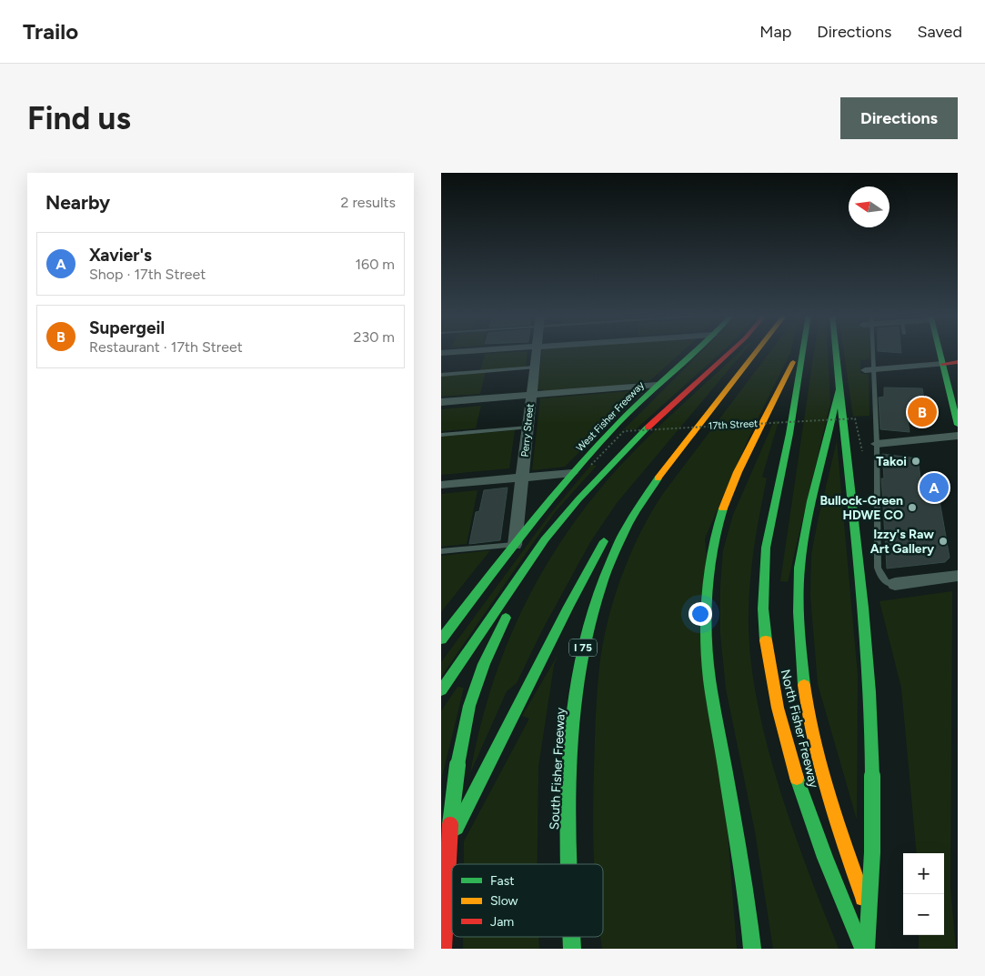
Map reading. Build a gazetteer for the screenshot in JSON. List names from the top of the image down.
{
  "streets": {
    "main road": [
      "West Fisher Freeway",
      "I 75",
      "North Fisher Freeway",
      "South Fisher Freeway"
    ],
    "street": ["Perry Street"],
    "path": ["17th Street"]
  },
  "crossings": [
    ["West Fisher Freeway", "Perry Street"],
    ["I 75", "South Fisher Freeway"]
  ],
  "places": ["Takoi", "Bullock-Green HDWE CO", "Izzy's Raw Art Gallery"],
  "legend": ["Fast", "Slow", "Jam"],
  "north": "left",
  "page": {
    "header": "Trailo",
    "nav": ["Map", "Directions", "Saved"],
    "buttons": "Directions",
    "title": "Find us",
    "heading": ["Nearby", "2 results"],
    "list": [
      {
        "mark": "A",
        "name": "Xavier's",
        "note": "Shop · 17th Street",
        "value": "160 m"
      },
      {
        "mark": "B",
        "name": "Supergeil",
        "note": "Restaurant · 17th Street",
        "value": "230 m"
      }
    ],
    "pins": ["B", "A"],
    "map_buttons": ["+", "−"]
  }
}
